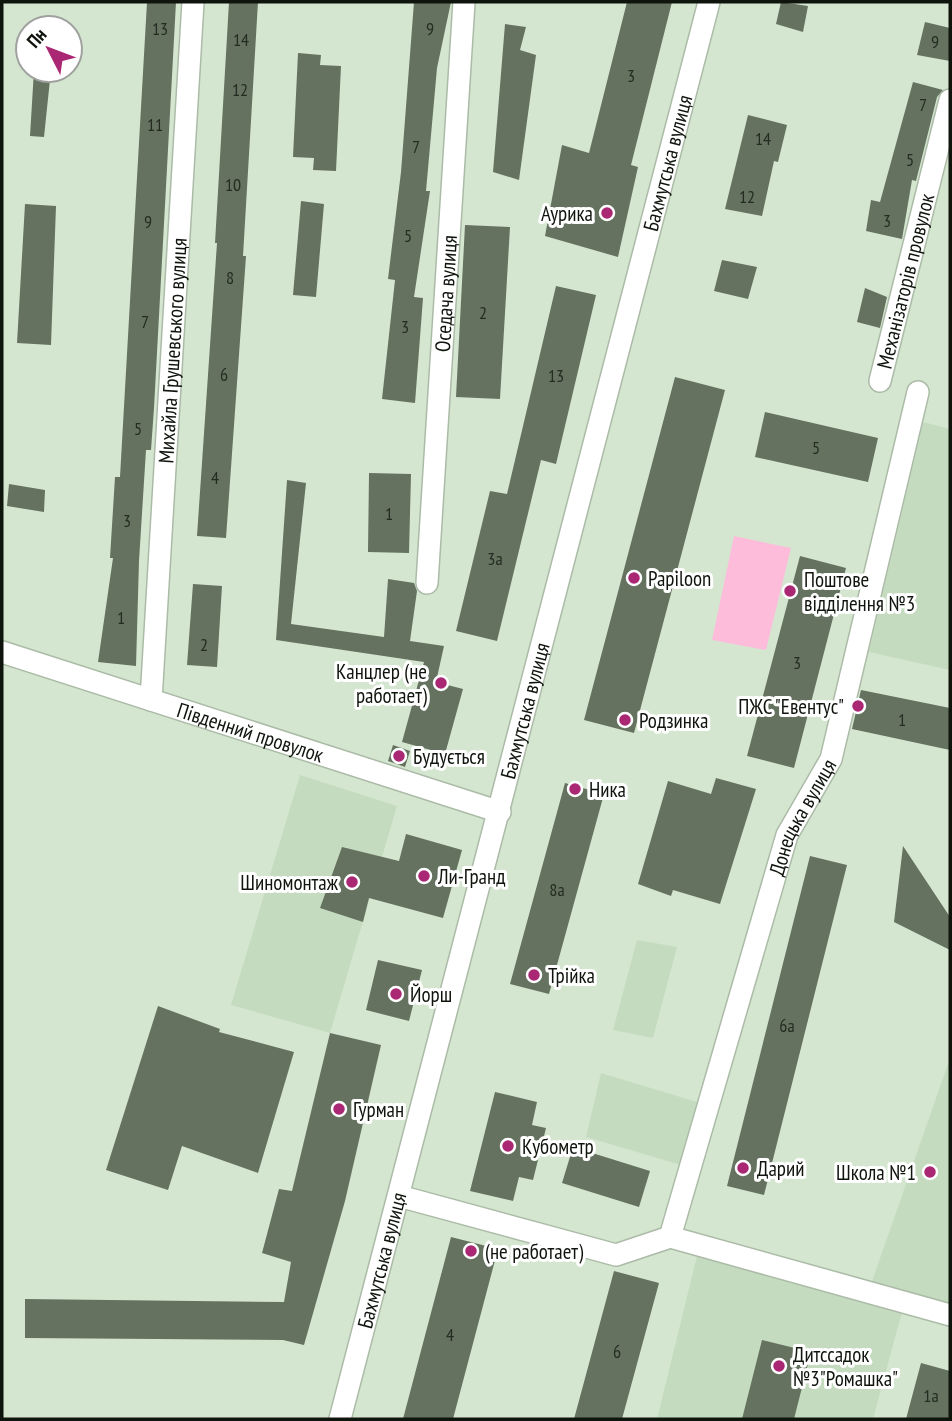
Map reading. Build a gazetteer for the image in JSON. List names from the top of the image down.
{
  "streets": {
    "street": [
      "Бахмутська вулиця",
      "Механізаторів провулок",
      "Оседача вулиця",
      "Михайла Грушевського вулиця",
      "Південний провулок",
      "Донецька вулиця"
    ]
  },
  "crossings": [
    ["Бахмутська вулиця", "Південний провулок"],
    ["Михайла Грушевського вулиця", "Південний провулок"]
  ],
  "places": [
    "Аурика",
    "Papiloon",
    "Поштове відділення №3",
    "Канцлер (не работает)",
    "ПЖС \"Евентус\"",
    "Родзинка",
    "Будується",
    "Ника",
    "Ли-Гранд",
    "Шиномонтаж",
    "Трійка",
    "Йорш",
    "Гурман",
    "Кубометр",
    "Дарий",
    "Школа №1",
    "(не работает)",
    "Дитссадок №3\"Ромашка\""
  ],
  "house_numbers": [
    "13",
    "9",
    "14",
    "9",
    "3",
    "12",
    "7",
    "11",
    "14",
    "7",
    "5",
    "10",
    "12",
    "3",
    "9",
    "5",
    "8",
    "2",
    "7",
    "3",
    "6",
    "13",
    "5",
    "5",
    "4",
    "1",
    "3",
    "3а",
    "1",
    "2",
    "3",
    "1",
    "8а",
    "6а",
    "4",
    "6",
    "1а"
  ],
  "north": "top left"
}
